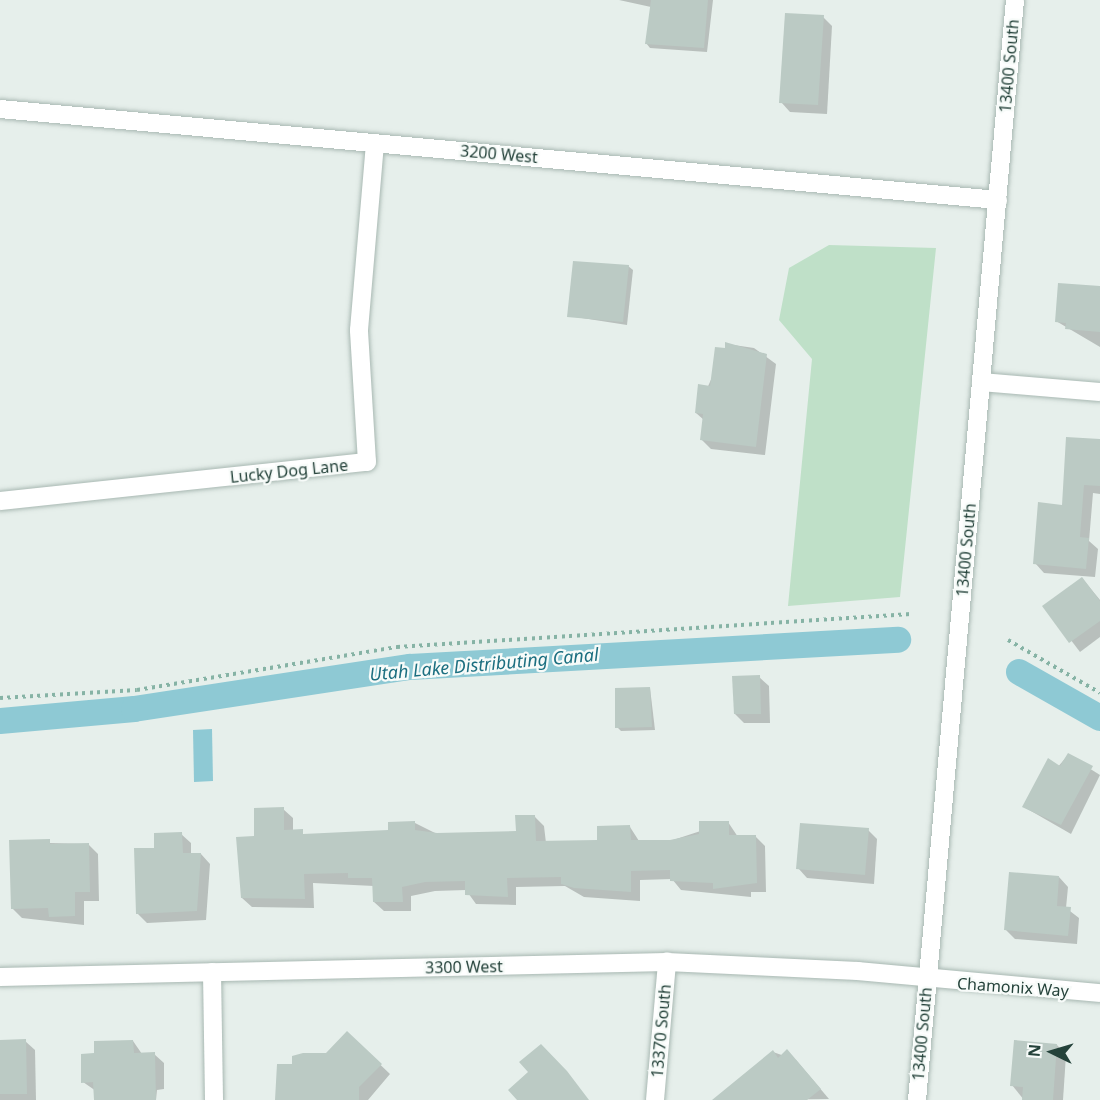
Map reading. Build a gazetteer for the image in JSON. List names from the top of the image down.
{
  "streets": {
    "street": [
      "13400 South",
      "3200 West",
      "Lucky Dog Lane",
      "3300 West",
      "Chamonix Way",
      "13370 South"
    ]
  },
  "crossings": [
    ["13400 South", "3200 West"],
    ["13400 South", "3300 West"],
    ["13400 South", "Chamonix Way"],
    ["3200 West", "Lucky Dog Lane"],
    ["3300 West", "Chamonix Way"],
    ["3300 West", "13370 South"]
  ],
  "water": ["Utah Lake Distributing Canal"],
  "north": "left"
}
